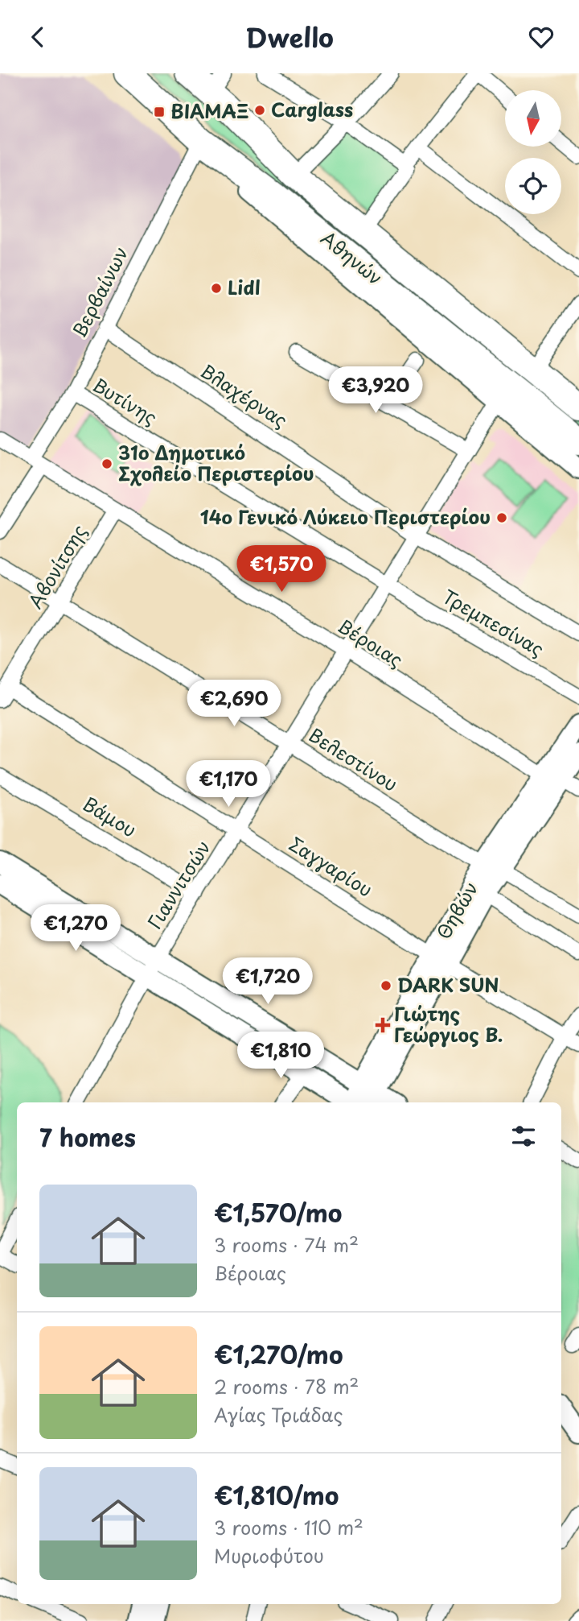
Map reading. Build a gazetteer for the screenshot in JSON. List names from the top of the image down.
{
  "streets": {
    "highway": ["Αθηνών"],
    "main road": ["Θηβών"],
    "street": [
      "Βερβαίνων",
      "Βλαχέρνας",
      "Βυτίνης",
      "Αβονίτσης",
      "Τρεμπεσίνας",
      "Βέροιας",
      "Βελεστίνου",
      "Βάμου",
      "Σαγγαρίου",
      "Γιαννιτσών"
    ]
  },
  "crossings": [
    ["Αθηνών", "Βερβαίνων"],
    ["Αθηνών", "Γιαννιτσών"],
    ["Βερβαίνων", "Βλαχέρνας"],
    ["Βερβαίνων", "Βυτίνης"],
    ["Βερβαίνων", "Βέροιας"],
    ["Βλαχέρνας", "Γιαννιτσών"],
    ["Βυτίνης", "Τρεμπεσίνας"],
    ["Βυτίνης", "Γιαννιτσών"],
    ["Αβονίτσης", "Βέροιας"],
    ["Αβονίτσης", "Βελεστίνου"],
    ["Αβονίτσης", "Σαγγαρίου"],
    ["Τρεμπεσίνας", "Γιαννιτσών"],
    ["Βέροιας", "Γιαννιτσών"],
    ["Βέροιας", "Θηβών"],
    ["Βελεστίνου", "Γιαννιτσών"],
    ["Βελεστίνου", "Θηβών"],
    ["Βάμου", "Γιαννιτσών"],
    ["Σαγγαρίου", "Γιαννιτσών"],
    ["Σαγγαρίου", "Θηβών"]
  ],
  "places": {
    "other": [
      "Carglass",
      "Lidl",
      "31ο Δημοτικό Σχολείο Περιστερίου",
      "14ο Γενικό Λύκειο Περιστερίου",
      "DARK SUN"
    ],
    "transit": ["ΒΙΑΜΑΞ"],
    "health": ["Γιώτης Γεώργιος Β."]
  },
  "north": "bottom",
  "page": {
    "header": "Dwello",
    "price": [
      "€3,920",
      "€1,570",
      "€2,690",
      "€1,170",
      "€1,270",
      "€1,720",
      "€1,810"
    ],
    "heading": "7 homes",
    "list": [
      {
        "name": "€1,570/mo",
        "note": "3 rooms · 74 m² · Βέροιας"
      },
      {
        "name": "€1,270/mo",
        "note": "2 rooms · 78 m² · Αγίας Τριάδας"
      },
      {
        "name": "€1,810/mo",
        "note": "3 rooms · 110 m² · Μυριοφύτου"
      }
    ]
  }
}
